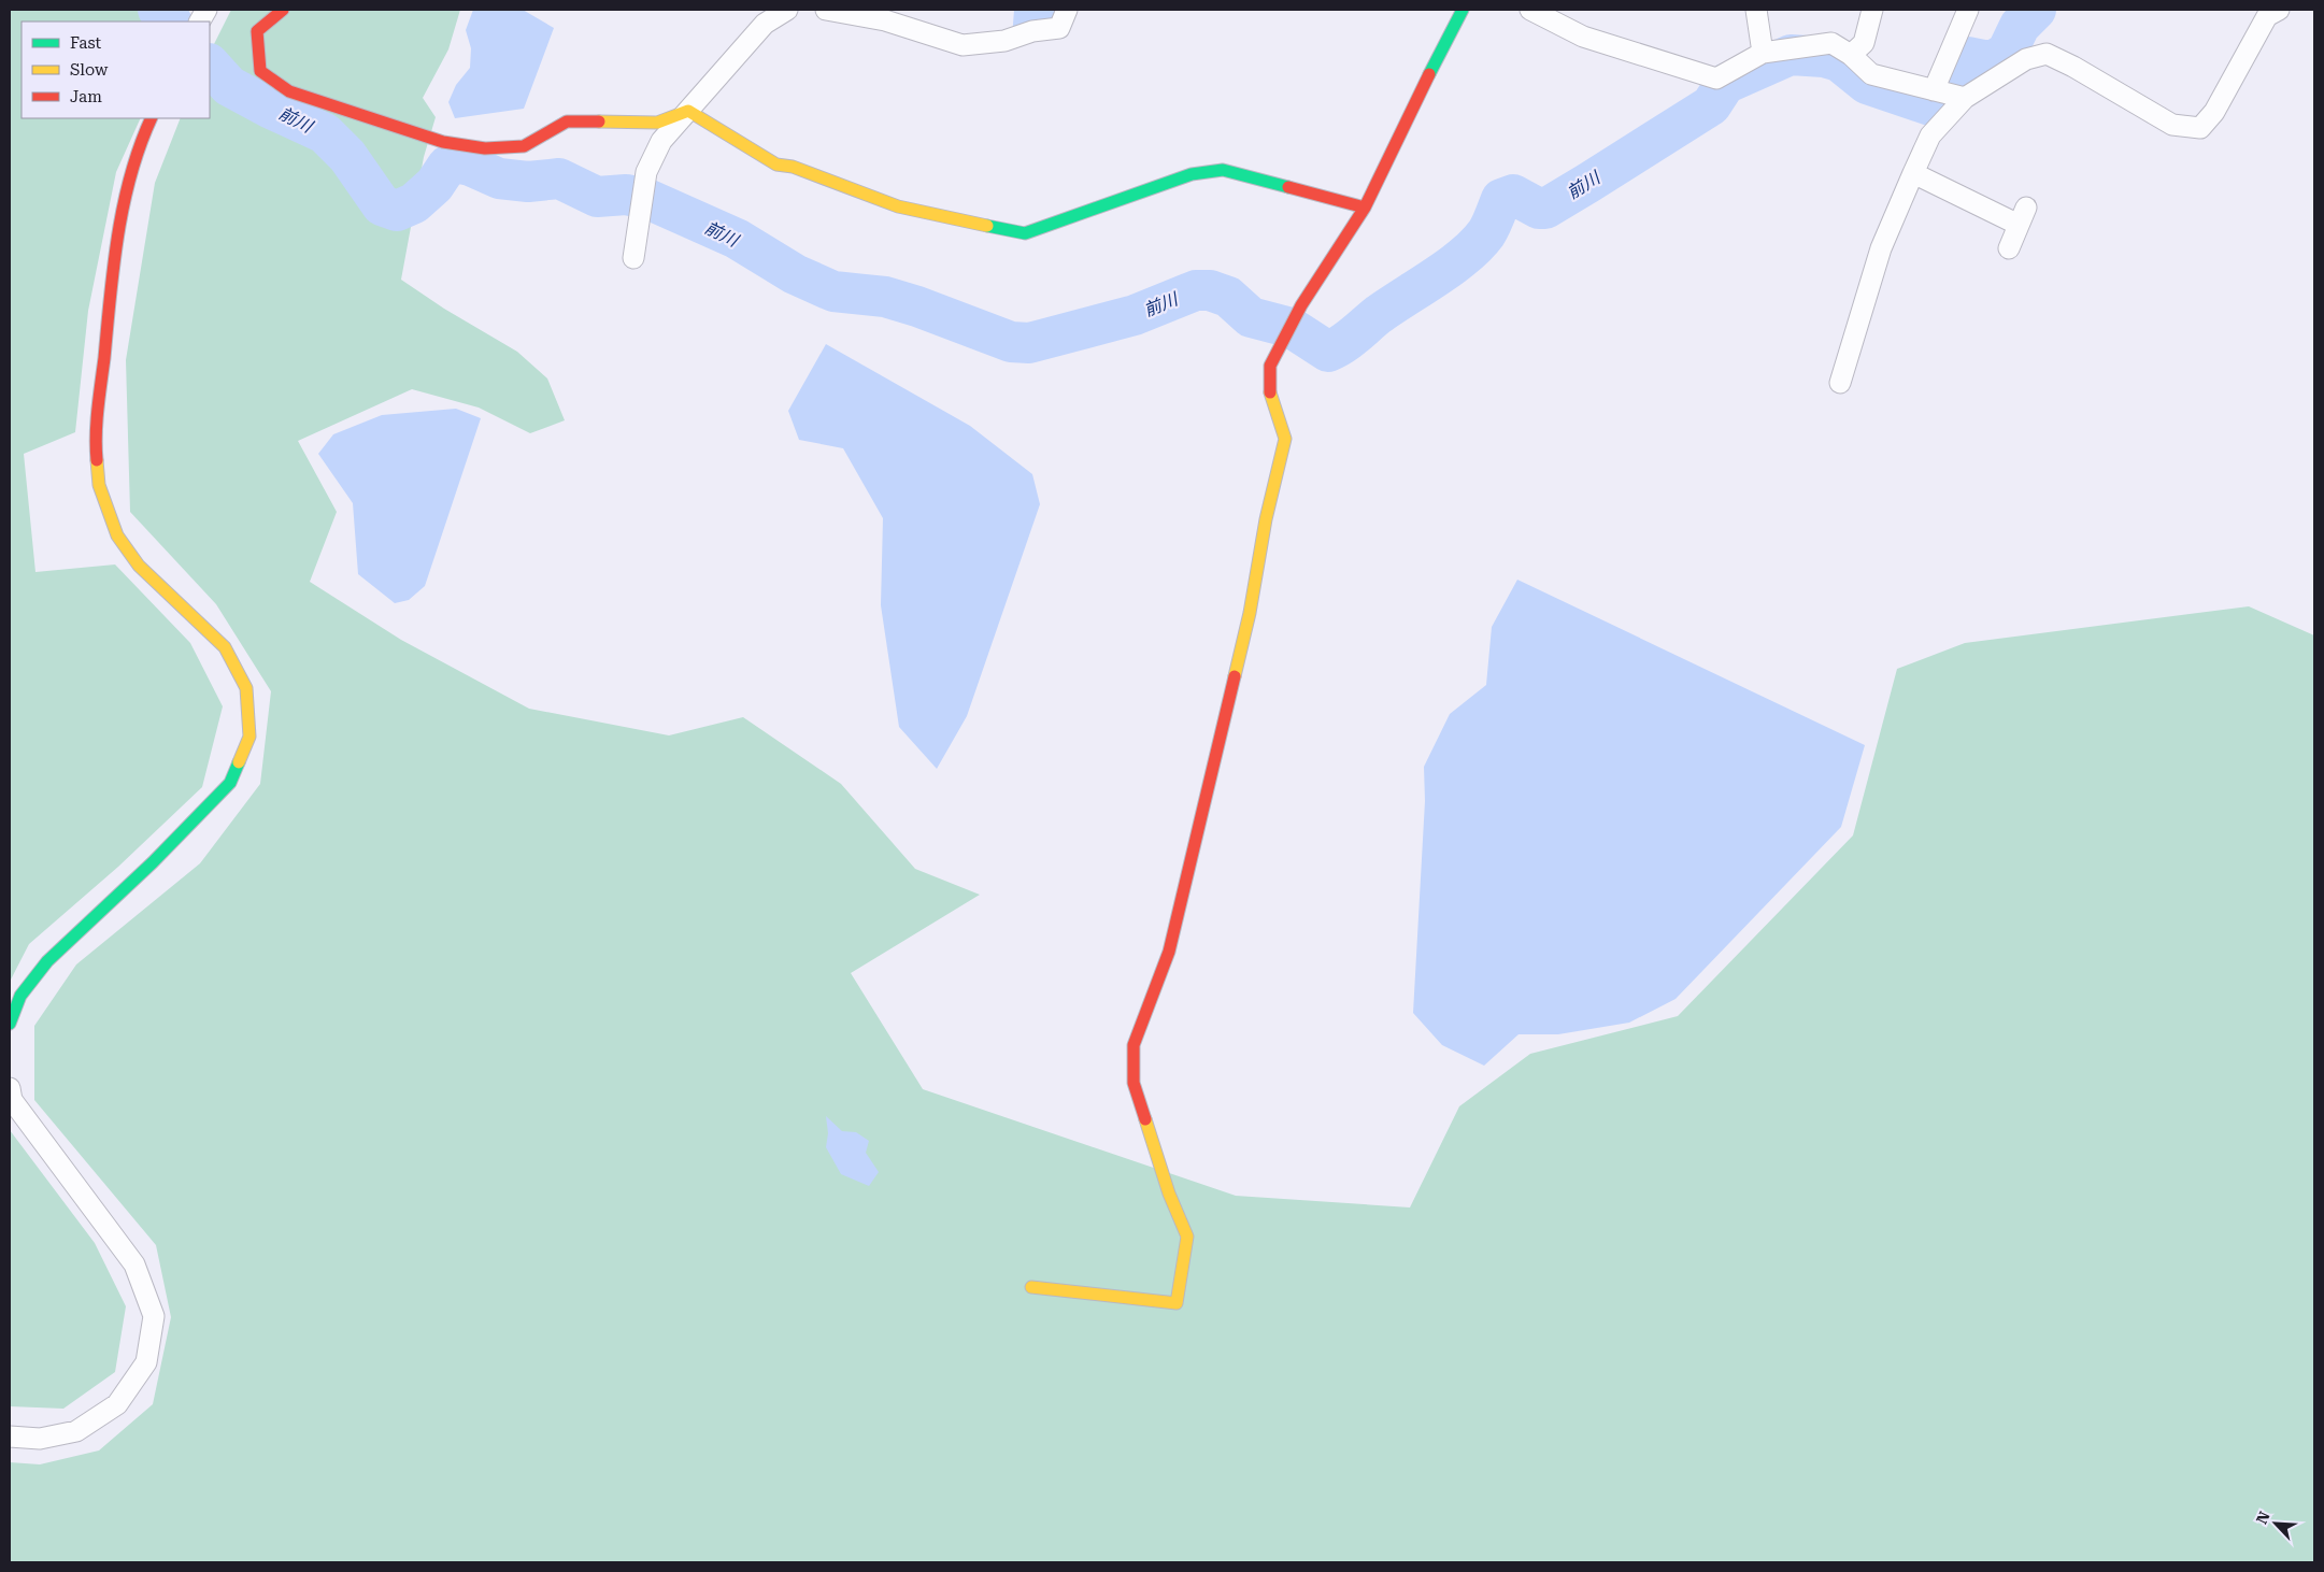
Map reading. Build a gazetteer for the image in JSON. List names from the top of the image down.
{
  "water": ["前川"],
  "legend": ["Fast", "Slow", "Jam"],
  "north": "top left"
}
